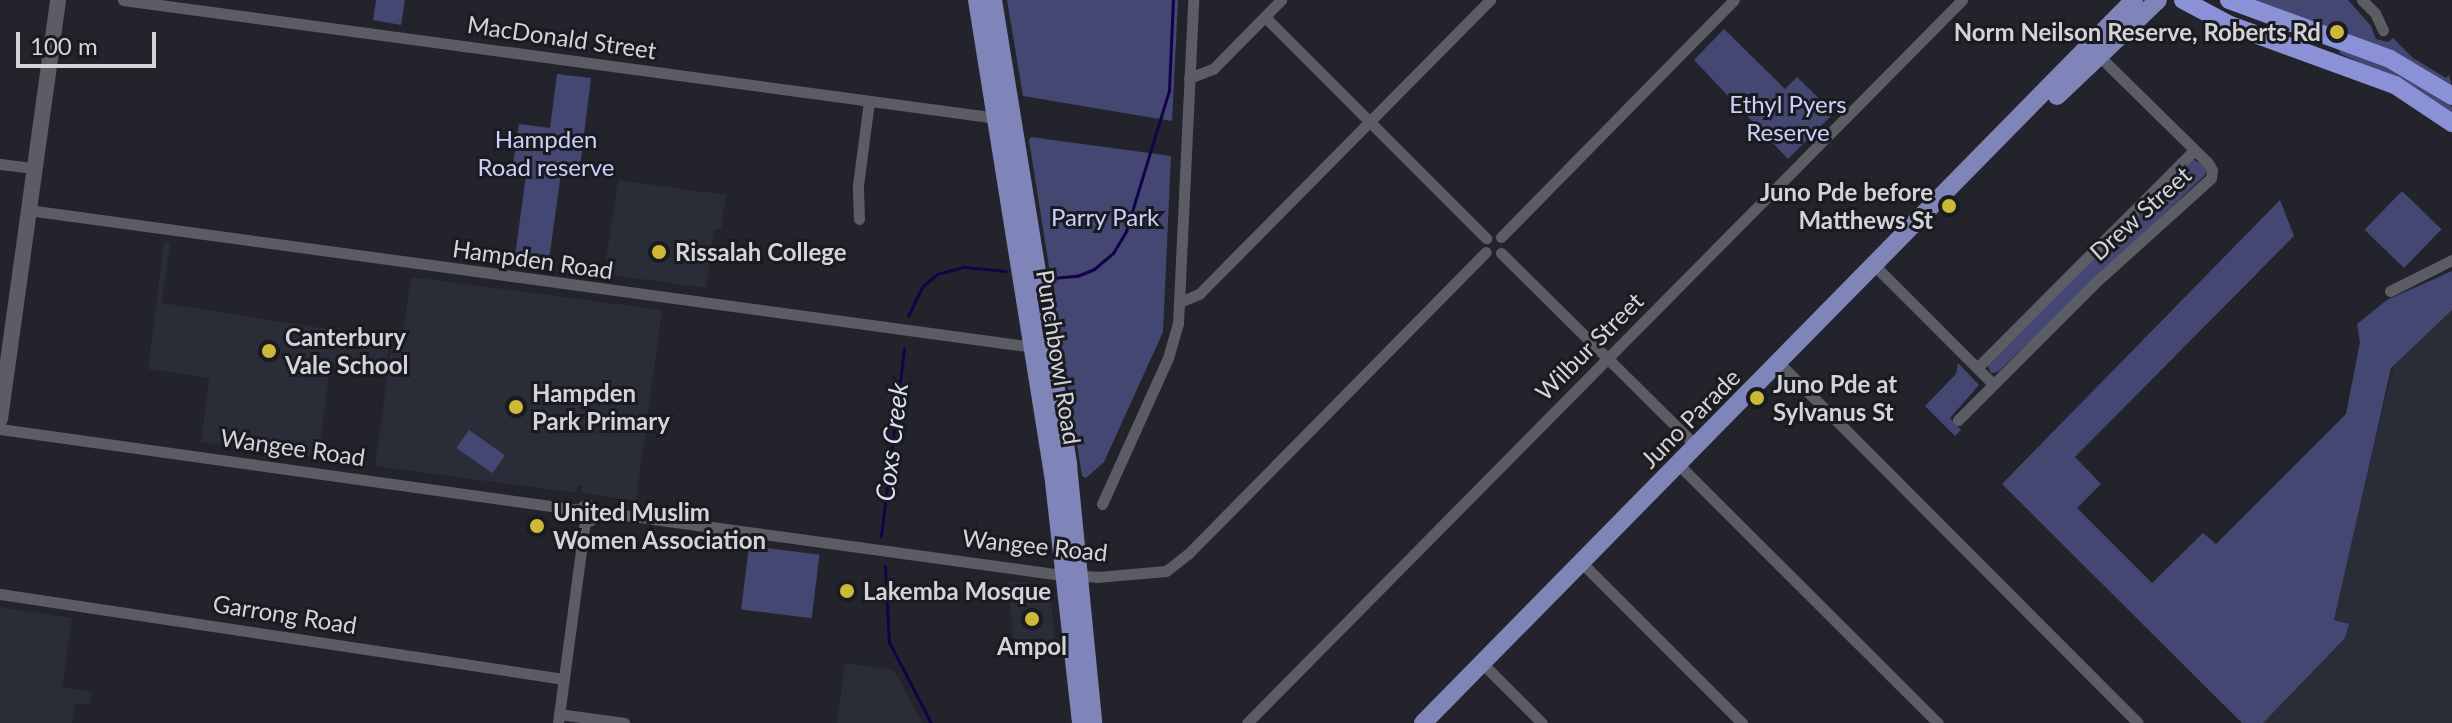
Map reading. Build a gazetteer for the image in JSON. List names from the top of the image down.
{
  "streets": {
    "main road": ["Punchbowl Road", "Juno Parade"],
    "street": [
      "MacDonald Street",
      "Drew Street",
      "Hampden Road",
      "Wilbur Street",
      "Wangee Road",
      "Garrong Road"
    ]
  },
  "crossings": [
    ["MacDonald Street", "Punchbowl Road"],
    ["Hampden Road", "Punchbowl Road"],
    ["Punchbowl Road", "Wangee Road"]
  ],
  "water": ["Coxs Creek"],
  "parks": ["Ethyl Pyers Reserve", "Hampden Road reserve", "Parry Park"],
  "places": [
    "Norm Neilson Reserve, Roberts Rd",
    "Juno Pde before Matthews St",
    "Rissalah College",
    "Canterbury Vale School",
    "Juno Pde at Sylvanus St",
    "Hampden Park Primary",
    "United Muslim Women Association",
    "Lakemba Mosque",
    "Ampol"
  ],
  "scale_bar": "100 m"
}
